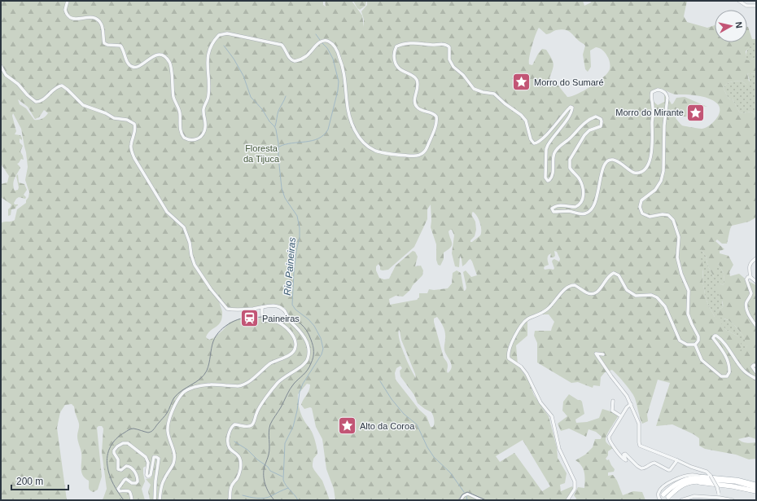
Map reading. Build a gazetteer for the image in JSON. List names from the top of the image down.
{
  "water": ["Rio Paineiras"],
  "parks": ["Floresta da Tijuca"],
  "places": {
    "place": ["Morro do Sumaré", "Morro do Mirante", "Alto da Coroa"],
    "station": ["Paineiras"]
  },
  "scale_bar": "200 m",
  "north": "right"
}
